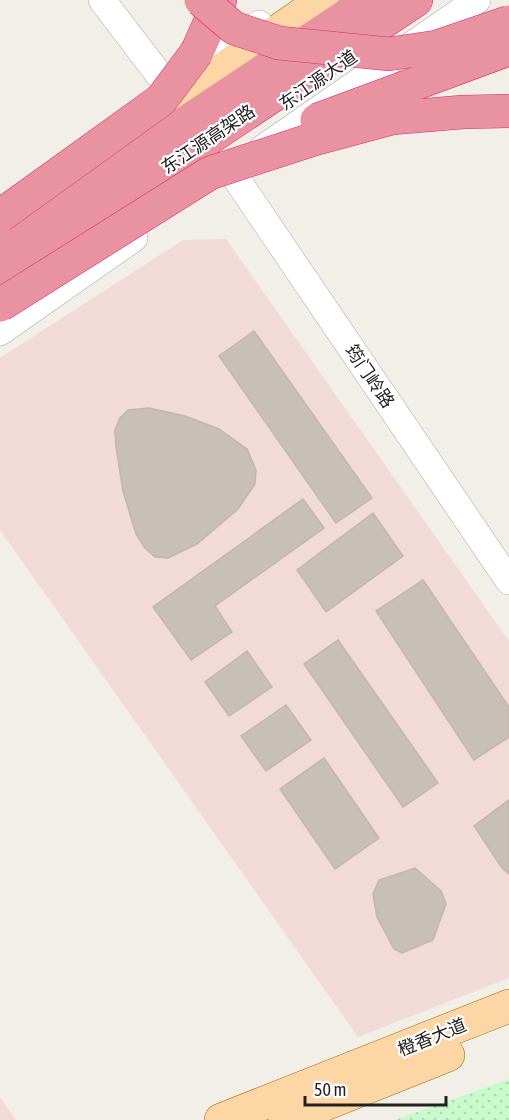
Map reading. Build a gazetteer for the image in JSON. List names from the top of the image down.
{
  "streets": {
    "highway": ["东江源高架路"],
    "main road": ["东江源大道", "橙香大道"],
    "street": ["筠门岭路"]
  },
  "scale_bar": "50 m"
}
